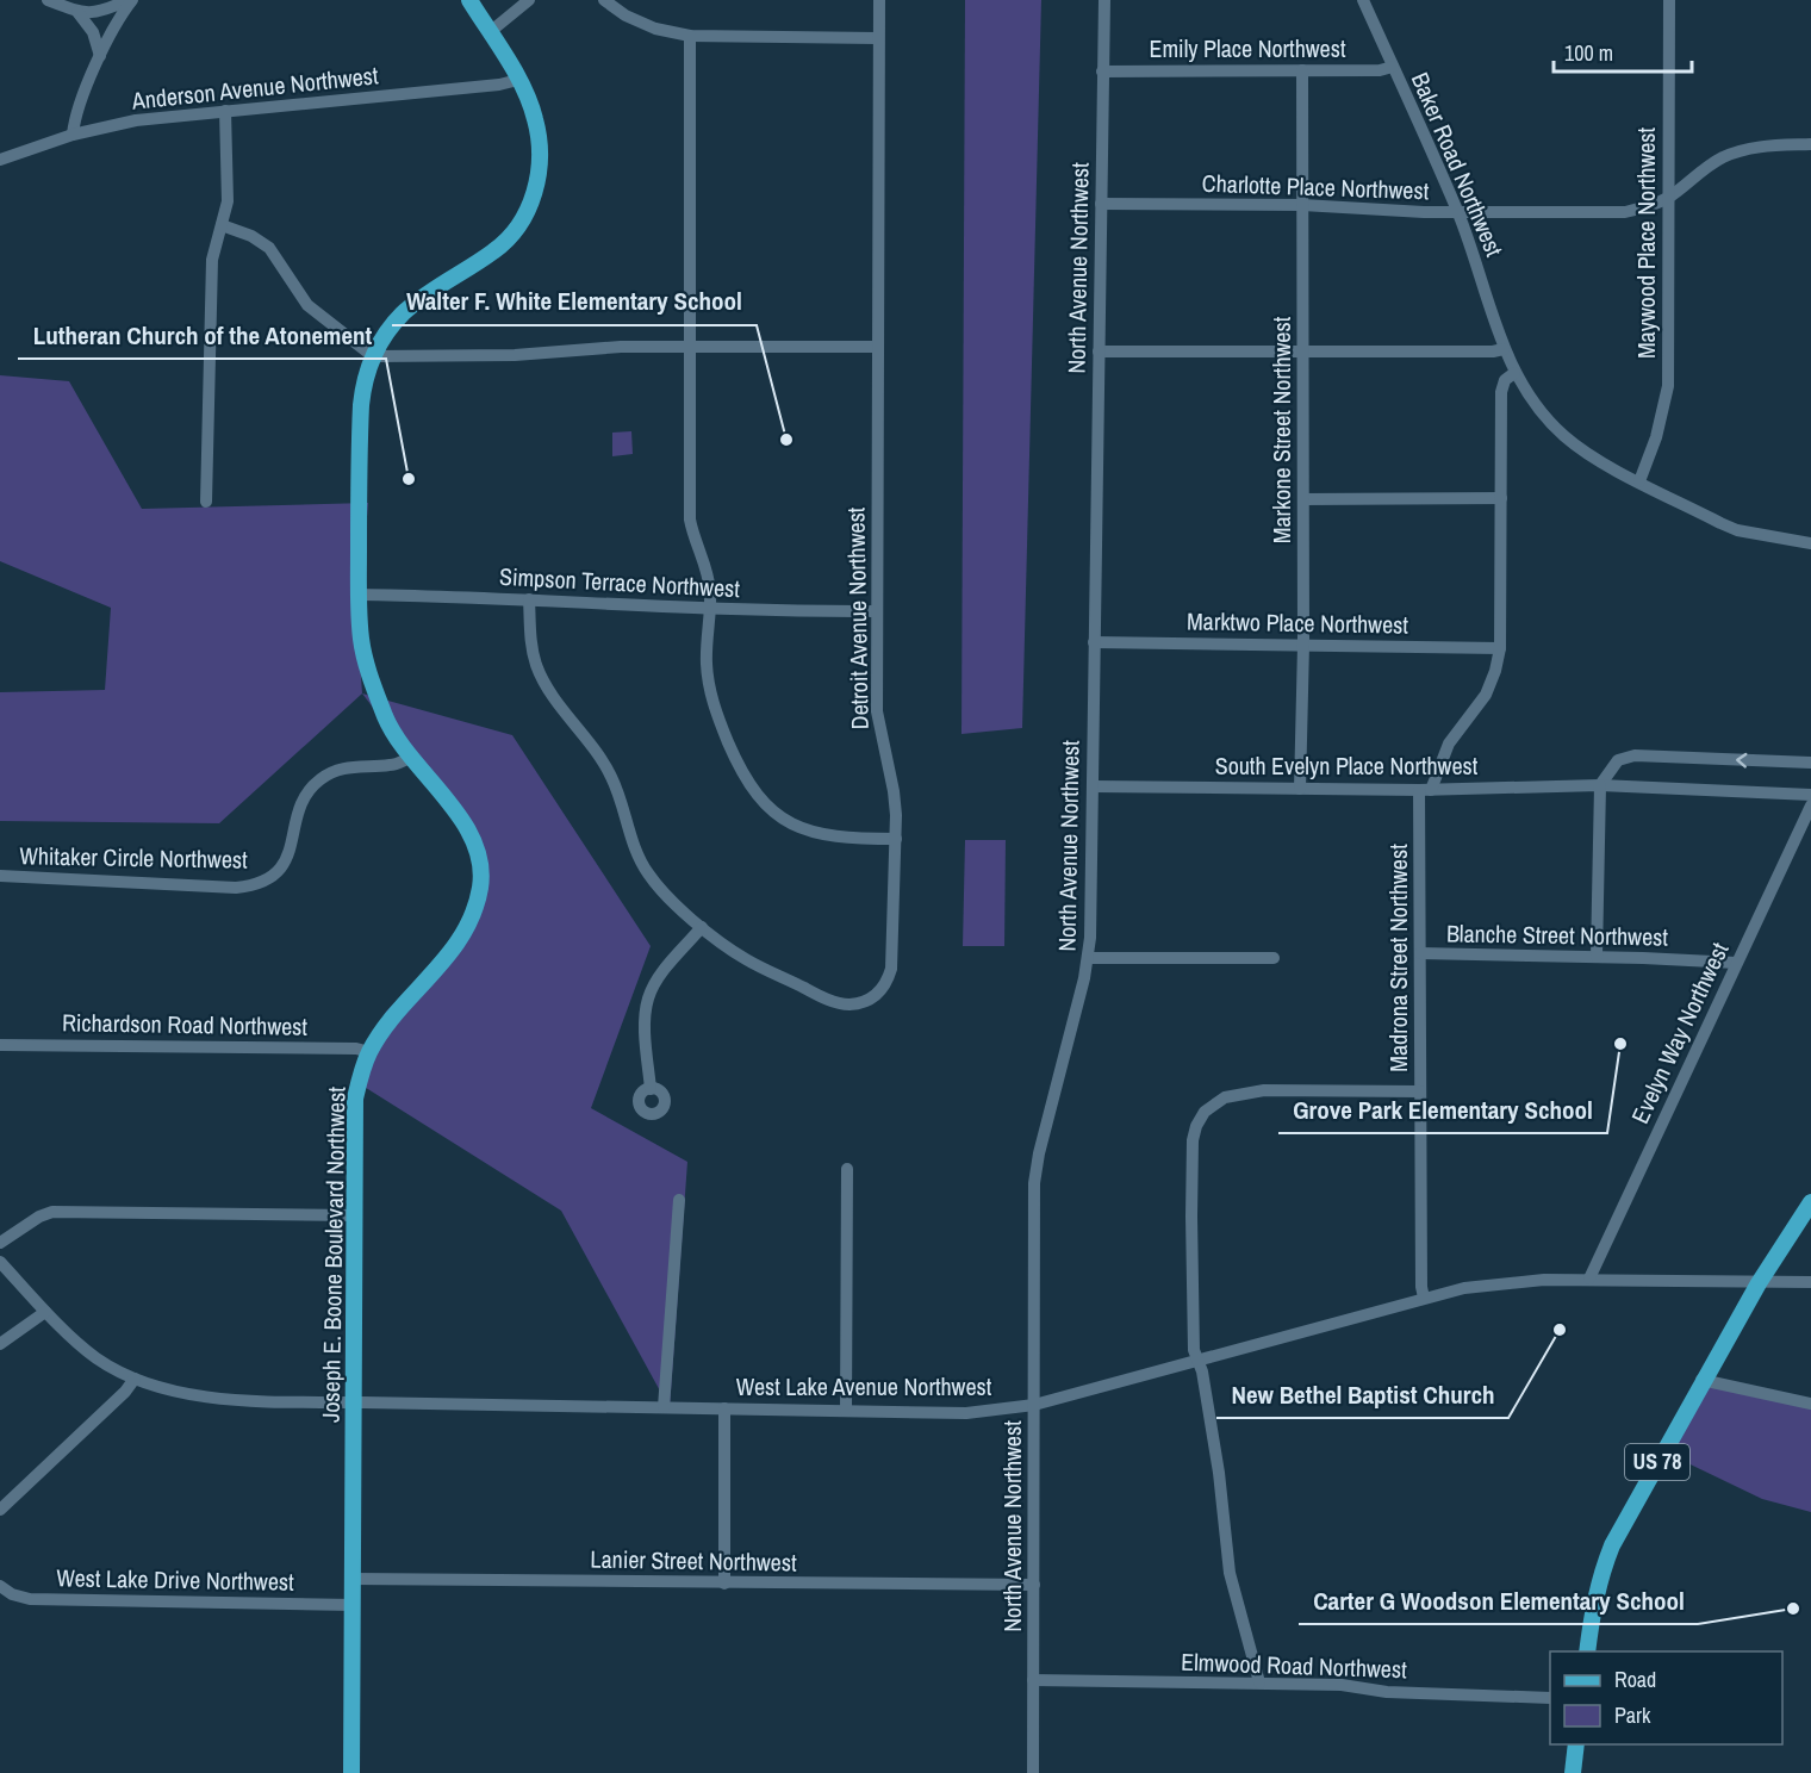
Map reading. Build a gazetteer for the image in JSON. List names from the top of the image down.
{
  "streets": {
    "main road": ["Joseph E. Boone Boulevard Northwest", "US 78"],
    "street": [
      "Emily Place Northwest",
      "Anderson Avenue Northwest",
      "Baker Road Northwest",
      "Charlotte Place Northwest",
      "Maywood Place Northwest",
      "North Avenue Northwest",
      "Markone Street Northwest",
      "Simpson Terrace Northwest",
      "Detroit Avenue Northwest",
      "Marktwo Place Northwest",
      "South Evelyn Place Northwest",
      "Whitaker Circle Northwest",
      "Blanche Street Northwest",
      "Madrona Street Northwest",
      "Richardson Road Northwest",
      "Evelyn Way Northwest",
      "West Lake Avenue Northwest",
      "Lanier Street Northwest",
      "West Lake Drive Northwest",
      "Elmwood Road Northwest"
    ]
  },
  "crossings": [
    ["Emily Place Northwest", "Baker Road Northwest"],
    ["Emily Place Northwest", "North Avenue Northwest"],
    ["Emily Place Northwest", "Markone Street Northwest"],
    ["Anderson Avenue Northwest", "Joseph E. Boone Boulevard Northwest"],
    ["Baker Road Northwest", "Charlotte Place Northwest"],
    ["Baker Road Northwest", "Maywood Place Northwest"],
    ["Baker Road Northwest", "Madrona Street Northwest"],
    ["Charlotte Place Northwest", "Maywood Place Northwest"],
    ["Charlotte Place Northwest", "North Avenue Northwest"],
    ["Charlotte Place Northwest", "Markone Street Northwest"],
    ["North Avenue Northwest", "Marktwo Place Northwest"],
    ["North Avenue Northwest", "South Evelyn Place Northwest"],
    ["North Avenue Northwest", "West Lake Avenue Northwest"],
    ["North Avenue Northwest", "Lanier Street Northwest"],
    ["North Avenue Northwest", "Elmwood Road Northwest"],
    ["Markone Street Northwest", "Marktwo Place Northwest"],
    ["Markone Street Northwest", "South Evelyn Place Northwest"],
    ["Simpson Terrace Northwest", "Detroit Avenue Northwest"],
    ["Simpson Terrace Northwest", "Joseph E. Boone Boulevard Northwest"],
    ["Marktwo Place Northwest", "Madrona Street Northwest"],
    ["South Evelyn Place Northwest", "Madrona Street Northwest"],
    ["Whitaker Circle Northwest", "Joseph E. Boone Boulevard Northwest"],
    ["Blanche Street Northwest", "Madrona Street Northwest"],
    ["Blanche Street Northwest", "Evelyn Way Northwest"],
    ["Madrona Street Northwest", "West Lake Avenue Northwest"],
    ["Richardson Road Northwest", "Joseph E. Boone Boulevard Northwest"],
    ["Evelyn Way Northwest", "West Lake Avenue Northwest"],
    ["Joseph E. Boone Boulevard Northwest", "West Lake Avenue Northwest"],
    ["Joseph E. Boone Boulevard Northwest", "Lanier Street Northwest"],
    ["Joseph E. Boone Boulevard Northwest", "West Lake Drive Northwest"],
    ["West Lake Avenue Northwest", "US 78"]
  ],
  "places": [
    "Walter F. White Elementary School",
    "Lutheran Church of the Atonement",
    "Grove Park Elementary School",
    "New Bethel Baptist Church",
    "Carter G Woodson Elementary School"
  ],
  "legend": ["Road", "Park"],
  "scale_bar": "100 m"
}
